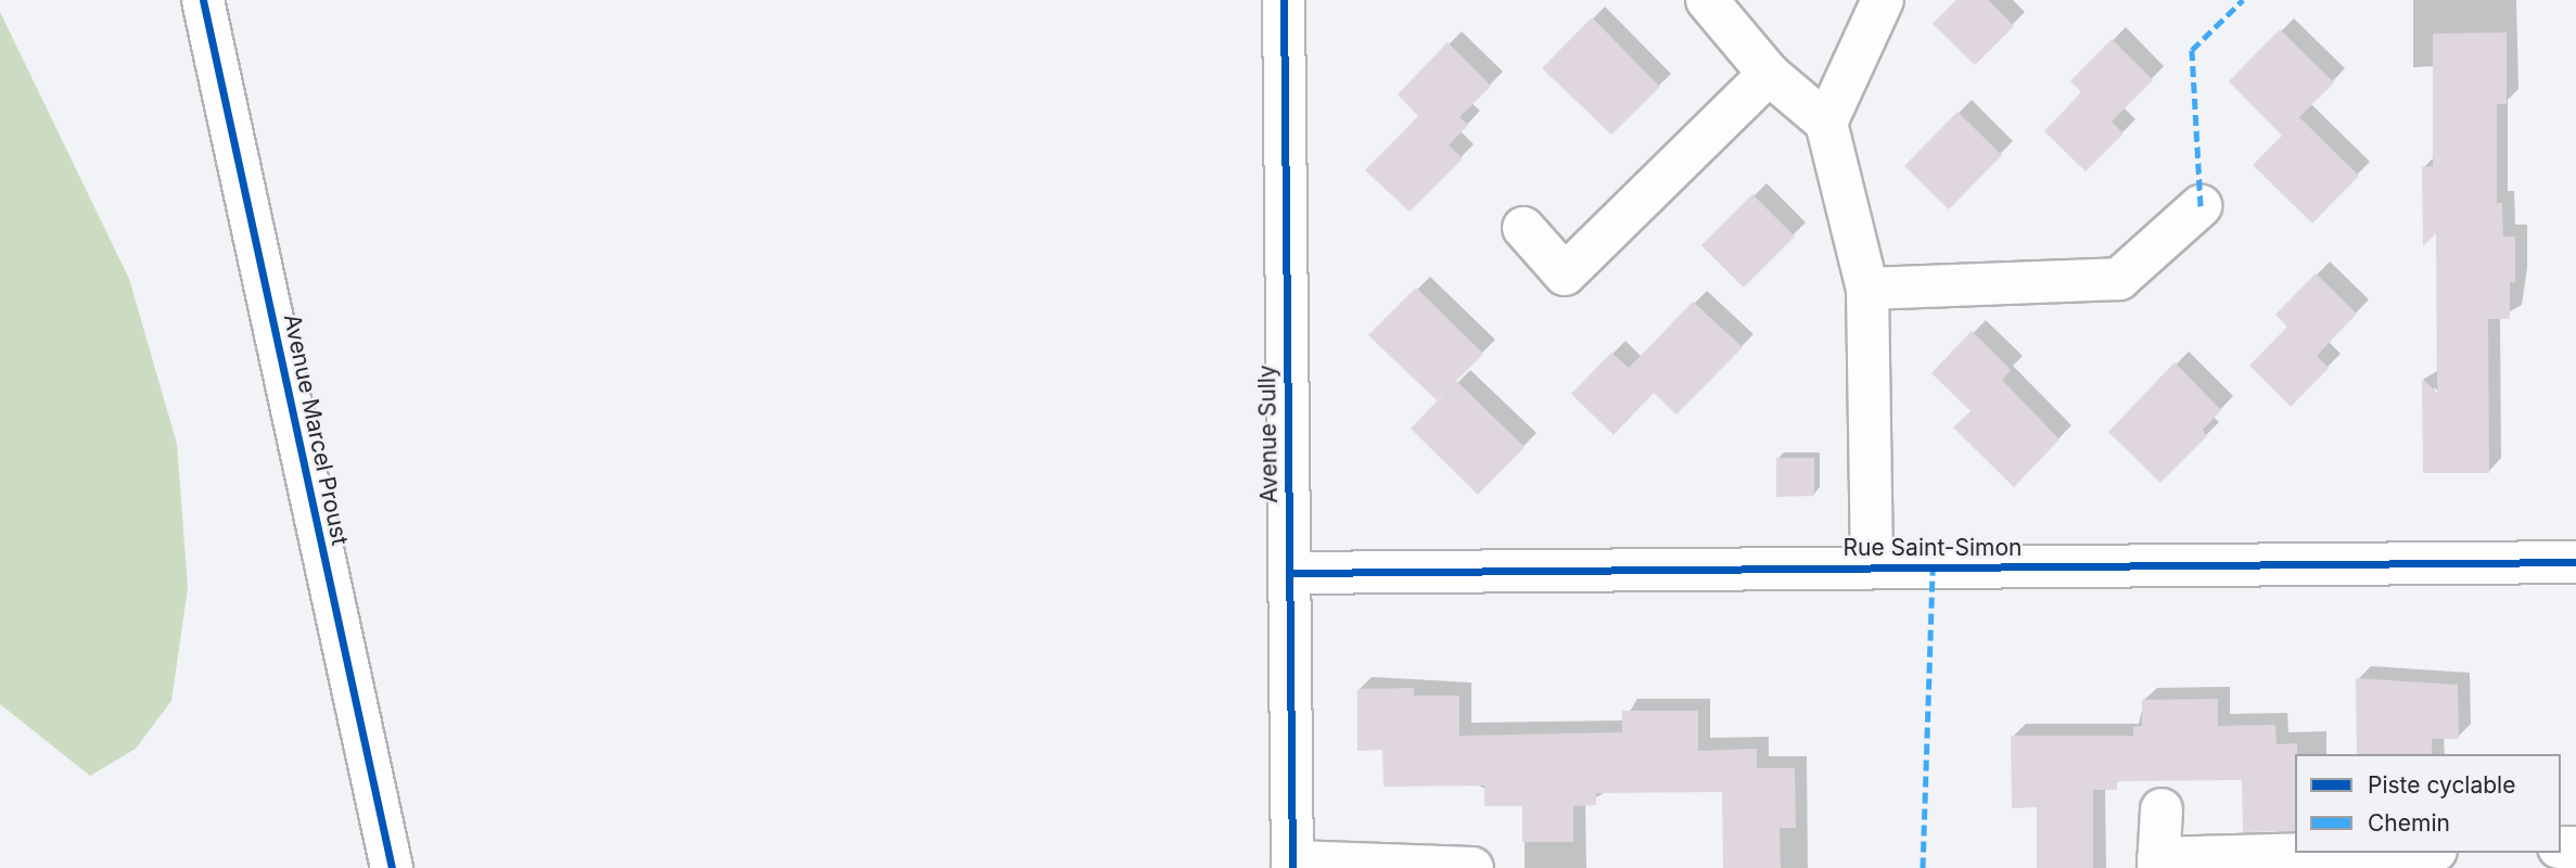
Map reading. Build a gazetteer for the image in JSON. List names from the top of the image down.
{
  "streets": {
    "street": ["Avenue Marcel Proust", "Avenue Sully", "Rue Saint-Simon"]
  },
  "crossings": [
    ["Avenue Sully", "Rue Saint-Simon"]
  ],
  "legend": ["Piste cyclable", "Chemin"]
}
